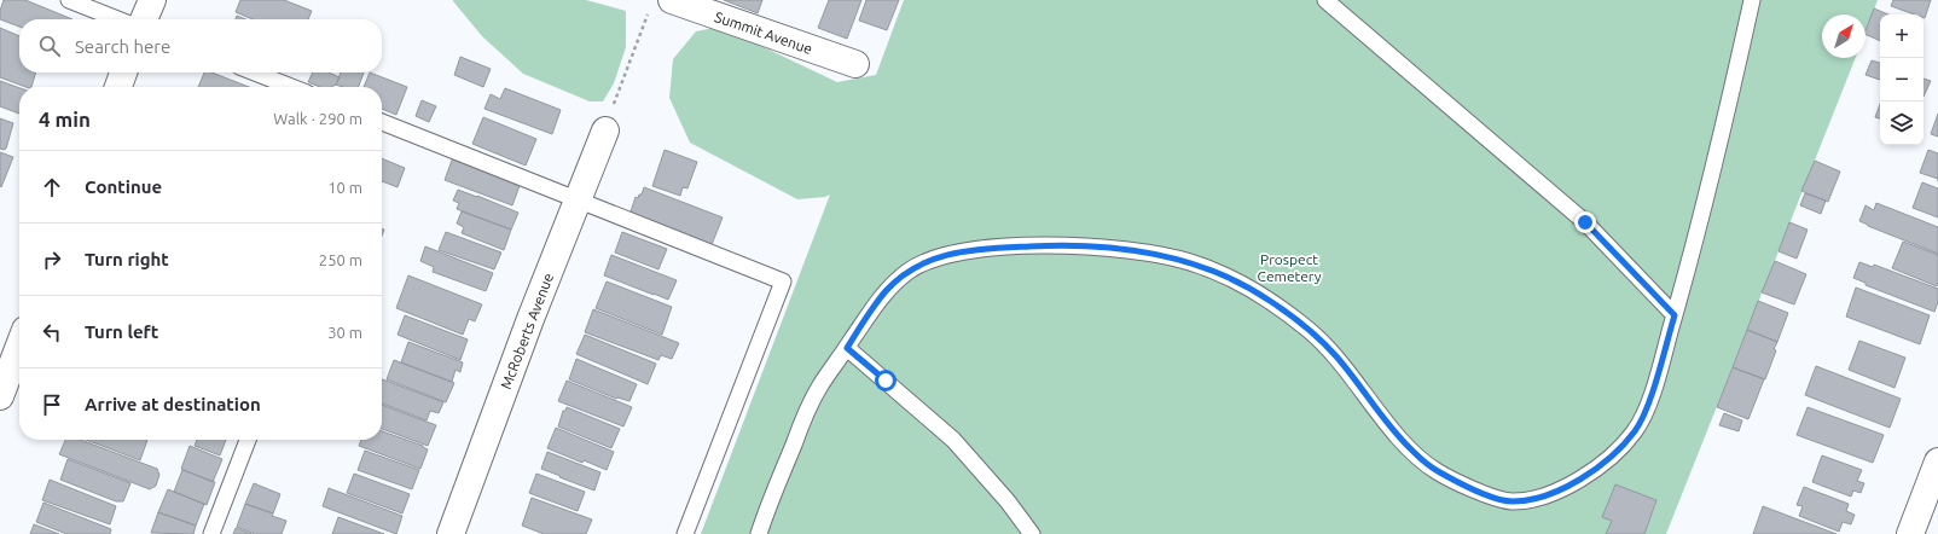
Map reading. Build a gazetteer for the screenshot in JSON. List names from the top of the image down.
{
  "streets": {
    "street": ["Summit Avenue", "McRoberts Avenue"]
  },
  "parks": ["Prospect Cemetery"],
  "north": "top right",
  "page": {
    "map_buttons": ["+", "−"],
    "search": "Search here",
    "heading": ["4 min", "Walk · 290 m"],
    "list": [
      ["Continue", "10 m"],
      ["Turn right", "250 m"],
      ["Turn left", "30 m"],
      "Arrive at destination"
    ]
  }
}
